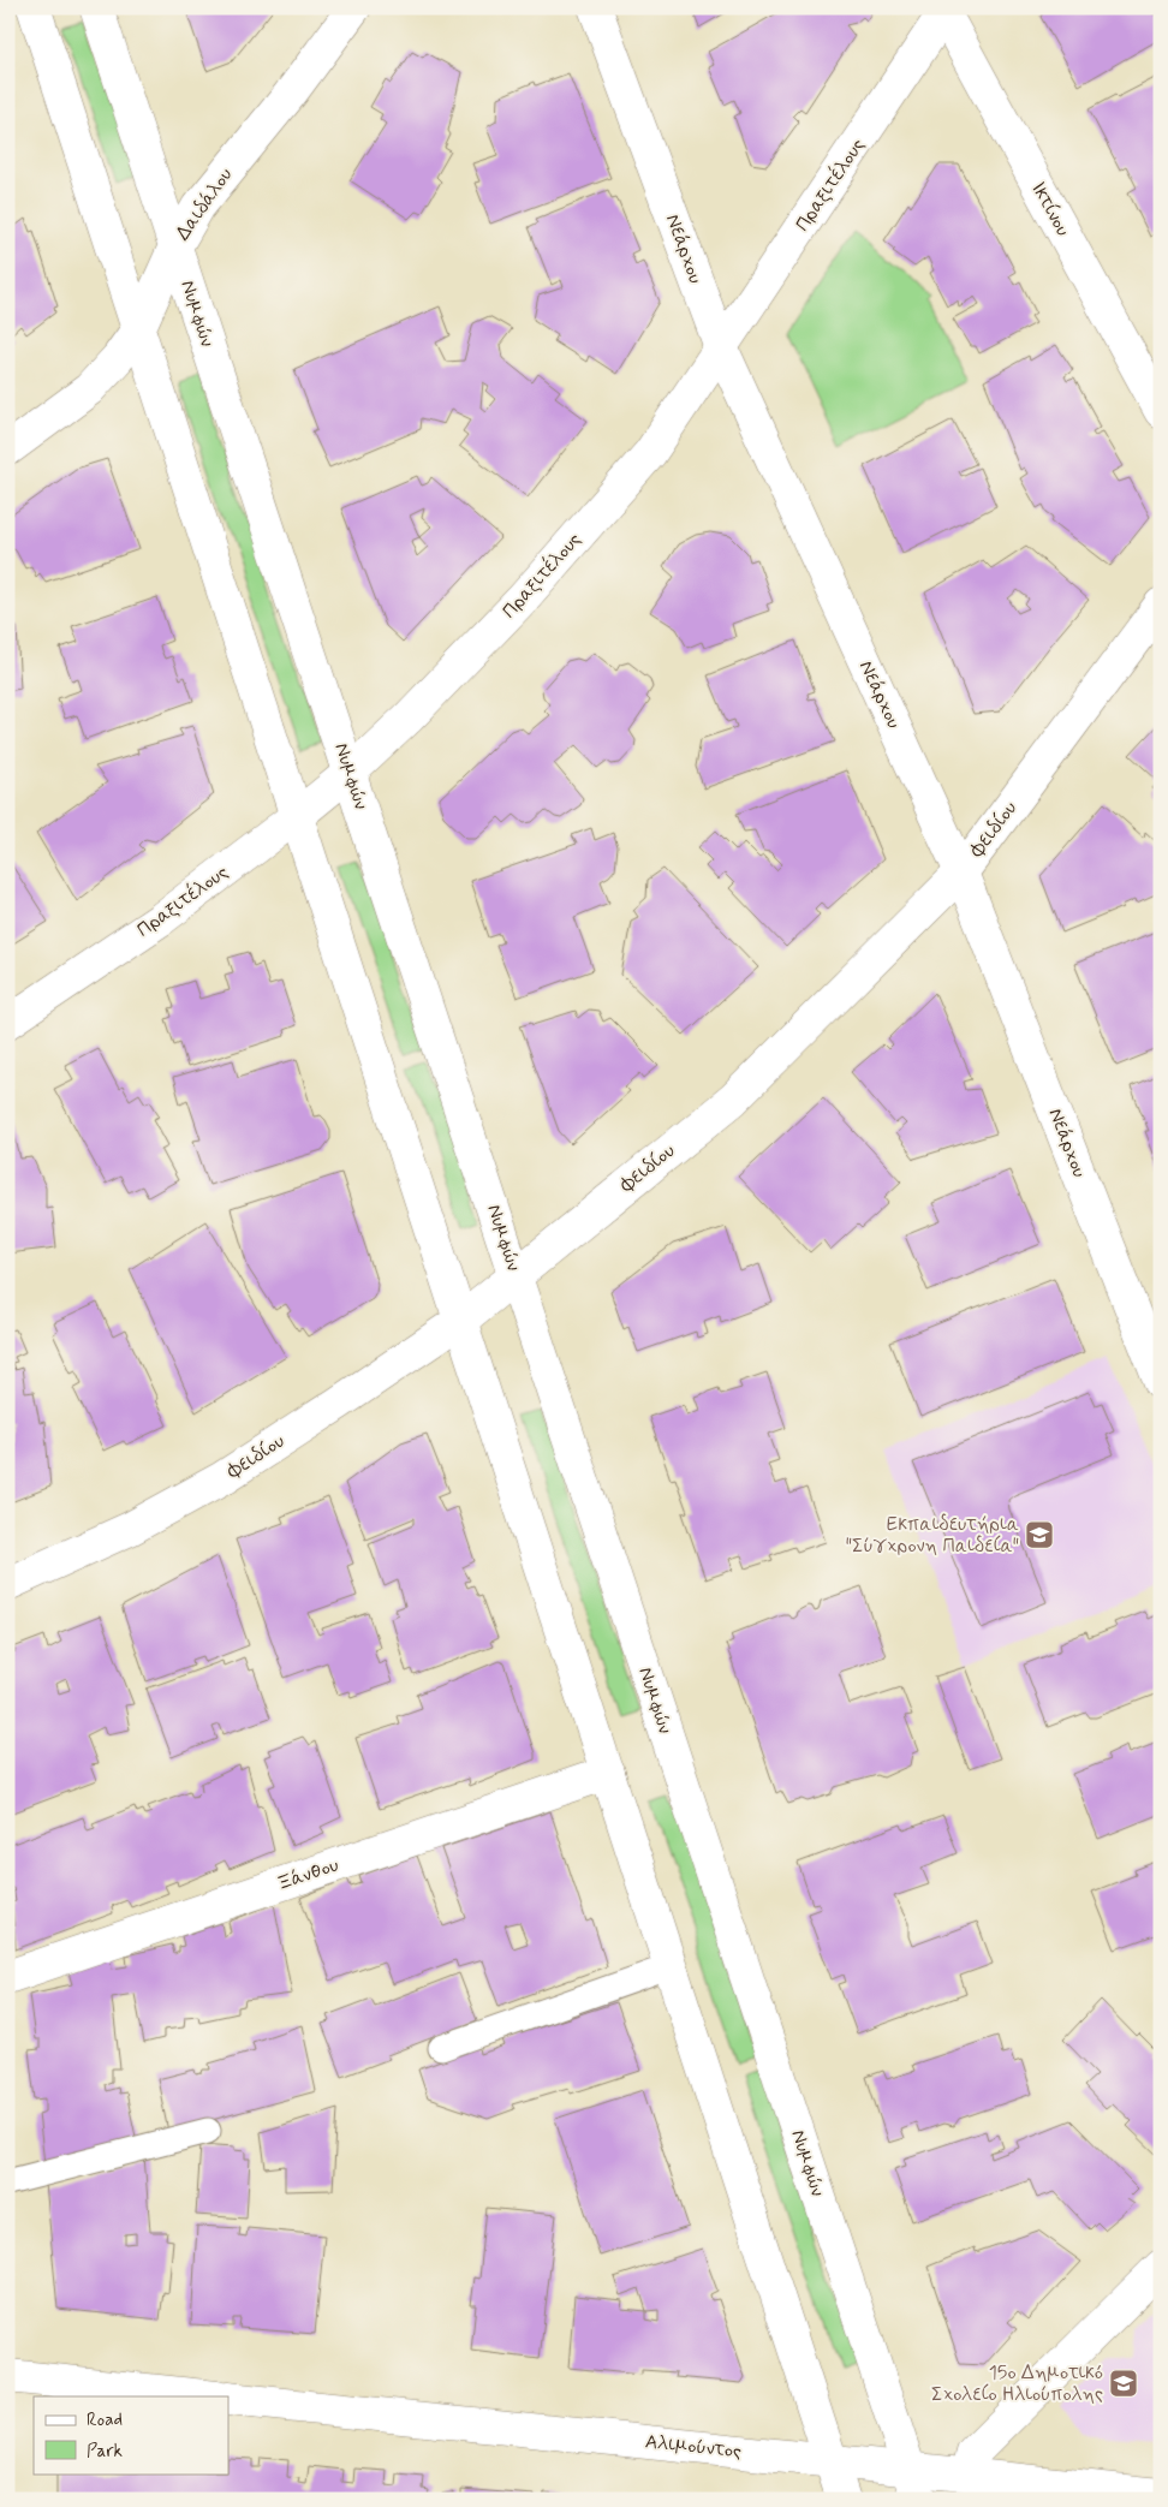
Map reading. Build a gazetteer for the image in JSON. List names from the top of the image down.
{
  "streets": {
    "street": [
      "Πραξιτέλους",
      "Δαιδάλου",
      "Ικτίνου",
      "Νεάρχου",
      "Νυμφών",
      "Φειδίου",
      "Ξάνθου",
      "Αλιμούντος"
    ]
  },
  "crossings": [
    ["Πραξιτέλους", "Ικτίνου"],
    ["Πραξιτέλους", "Νεάρχου"],
    ["Πραξιτέλους", "Νυμφών"],
    ["Δαιδάλου", "Νυμφών"],
    ["Νεάρχου", "Φειδίου"],
    ["Νυμφών", "Φειδίου"],
    ["Νυμφών", "Αλιμούντος"]
  ],
  "places": {
    "school or university": ["Εκπαιδευτήρια \"Σύγχρονη Παιδεία\"", "15ο Δημοτικό Σχολείο Ηλιούπολης"]
  },
  "legend": ["Road", "Park"]
}
